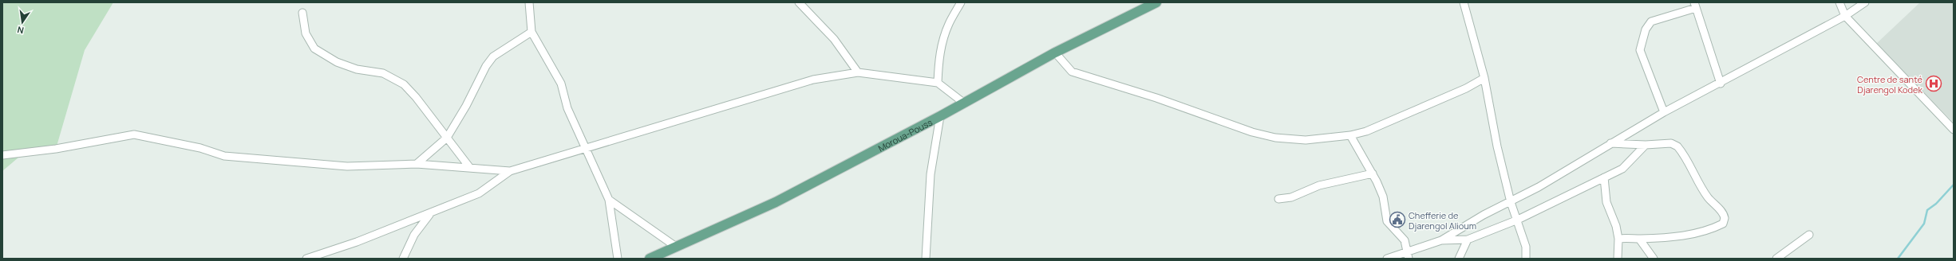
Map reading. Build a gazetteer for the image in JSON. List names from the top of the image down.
{
  "streets": {
    "main road": ["Moroua-Pouss"]
  },
  "places": {
    "hospital": ["Centre de santé Djarengol Kodek"],
    "public building": ["Chefferie de Djarengol Alioum"]
  },
  "north": "bottom"
}
